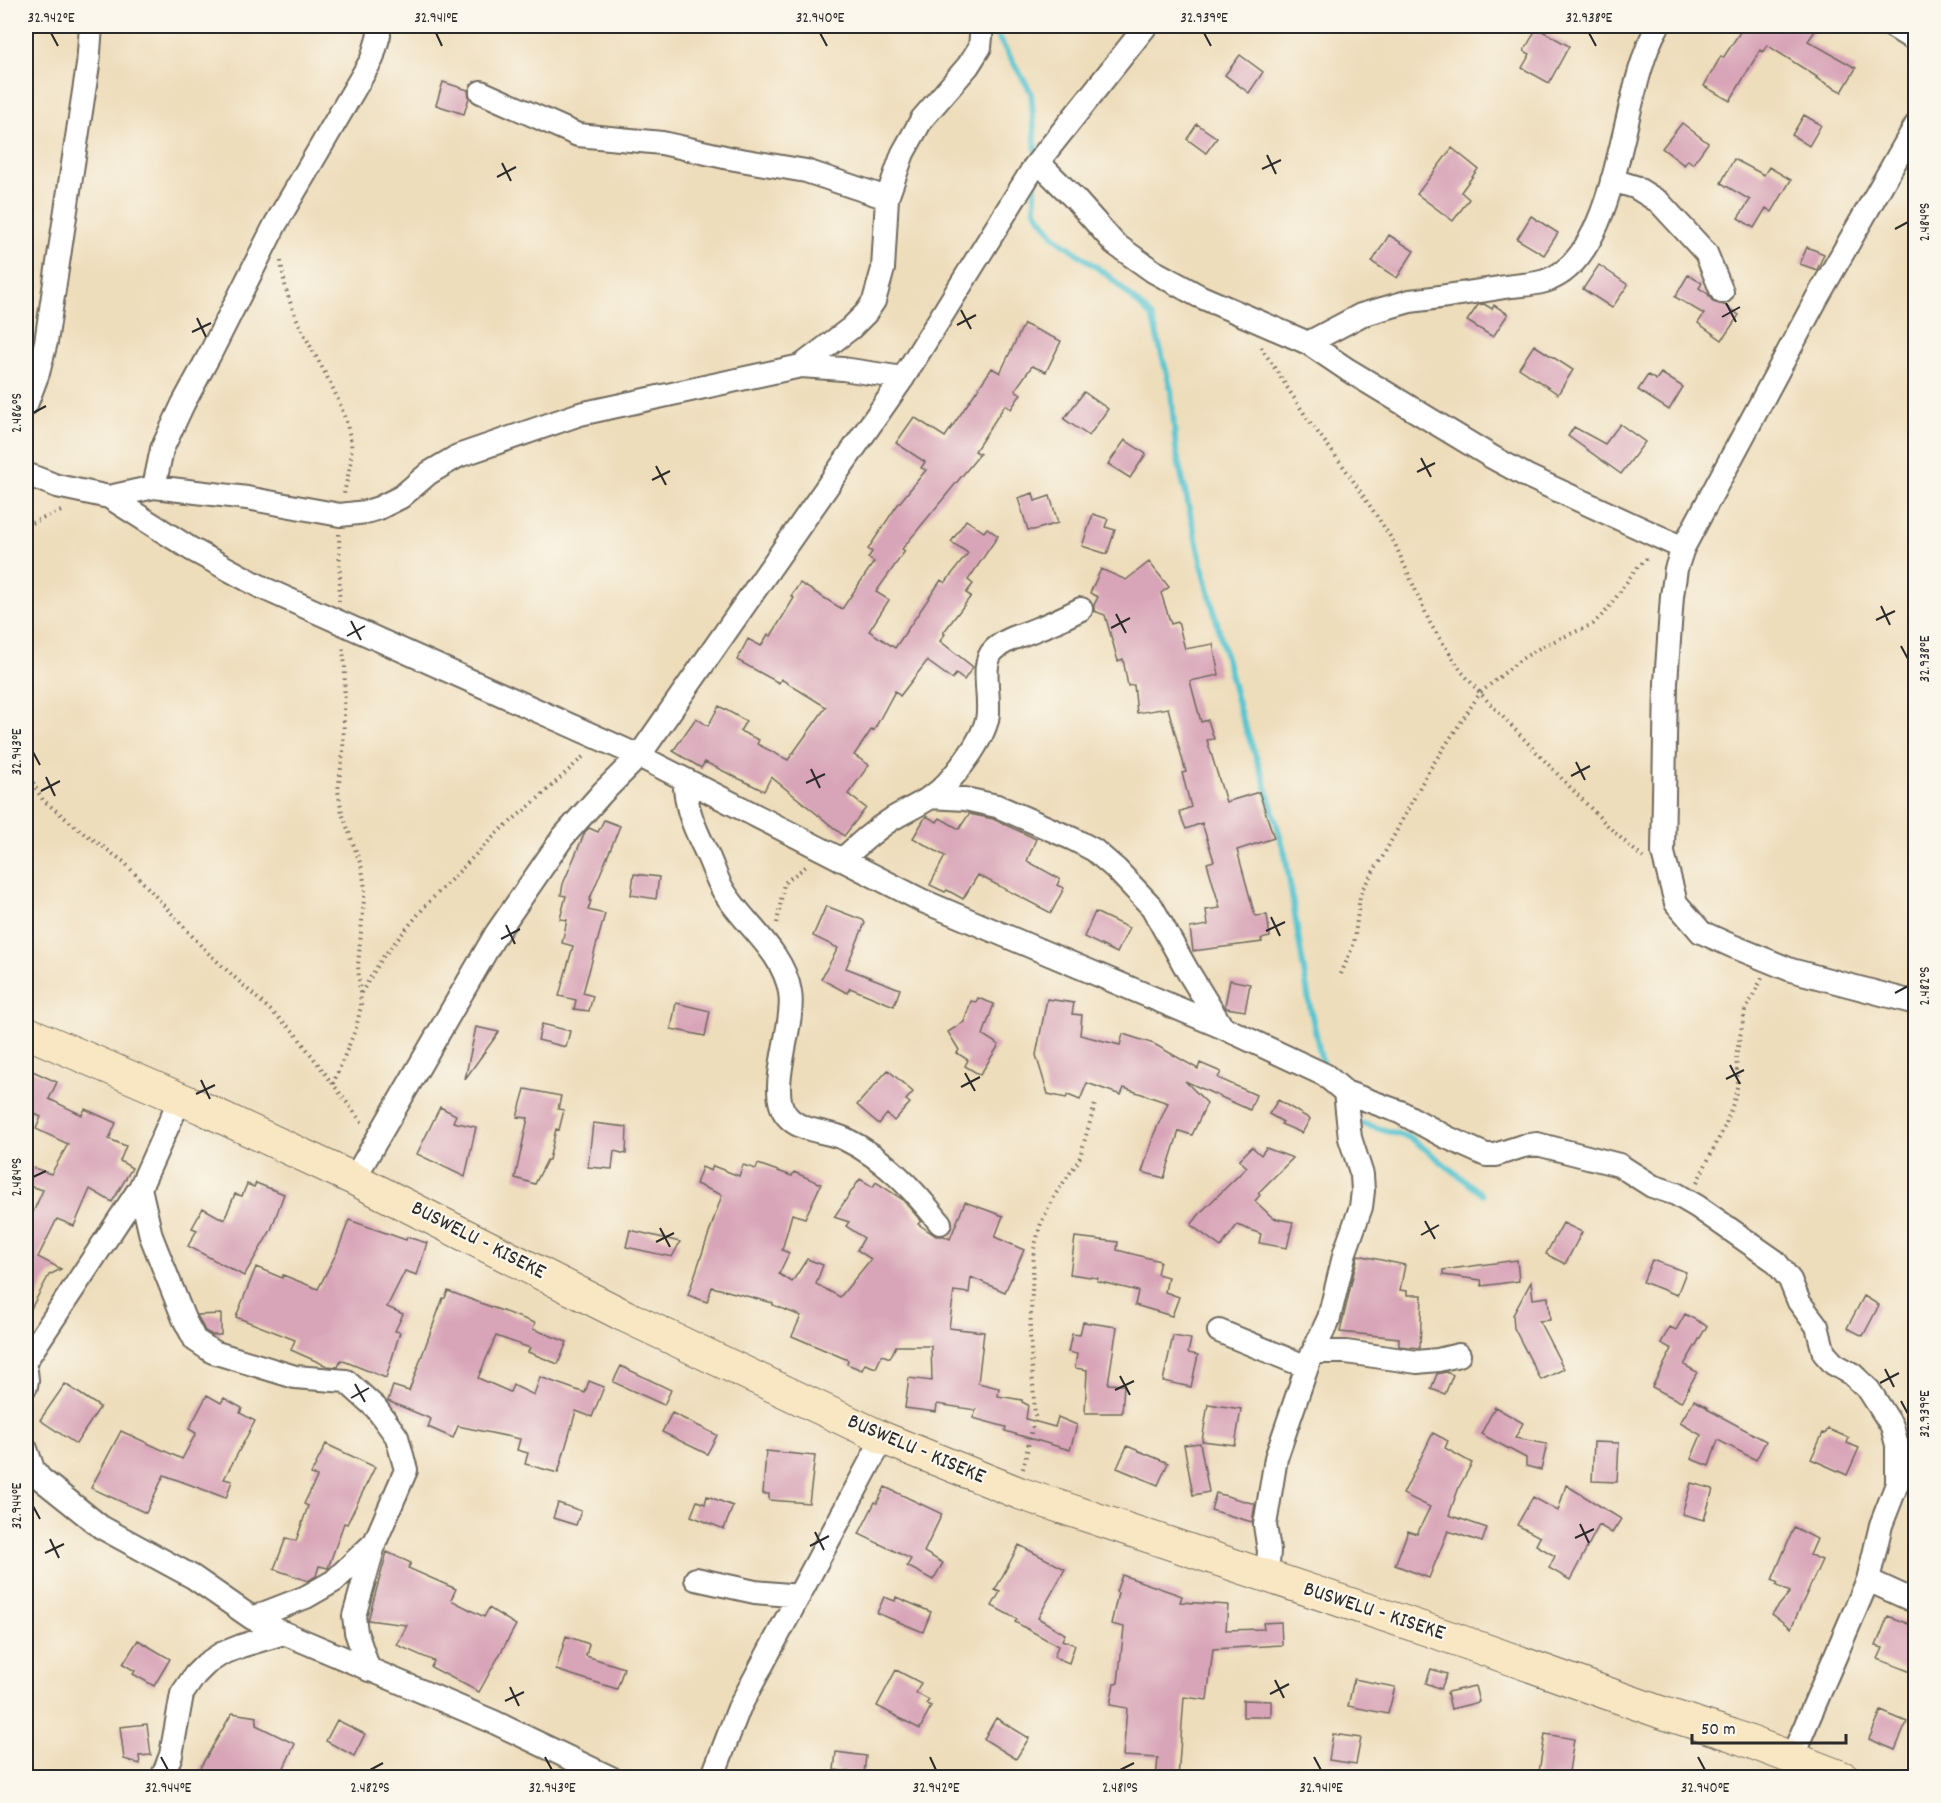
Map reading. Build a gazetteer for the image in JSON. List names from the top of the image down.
{
  "streets": {
    "main road": ["BUSWELU - KISEKE"]
  },
  "scale_bar": "50 m",
  "coordinates": [
    "32.942°E",
    "32.941°E",
    "32.940°E",
    "32.939°E",
    "32.938°E",
    "2.484°S",
    "2.486°S",
    "32.943°E",
    "2.482°S",
    "32.944°E",
    "2.481°S"
  ]
}
